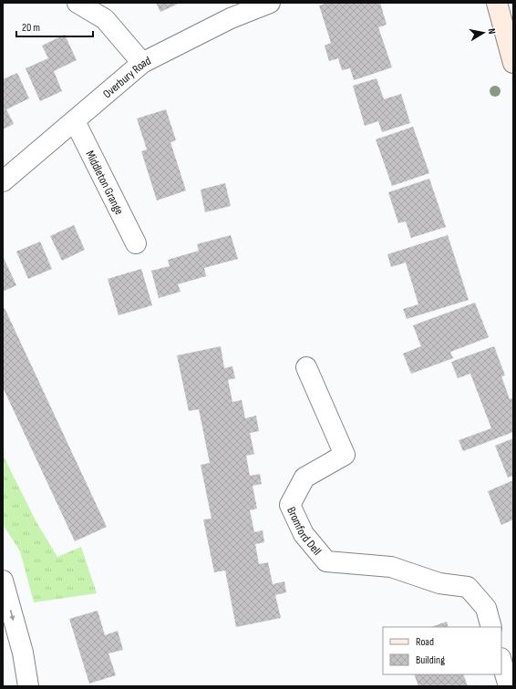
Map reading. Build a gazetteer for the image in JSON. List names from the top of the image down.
{
  "streets": {
    "street": ["Overbury Road", "Middleton Grange", "Bromford Dell"]
  },
  "crossings": [
    ["Overbury Road", "Middleton Grange"]
  ],
  "legend": ["Road", "Building"],
  "scale_bar": "20 m",
  "north": "right"
}
